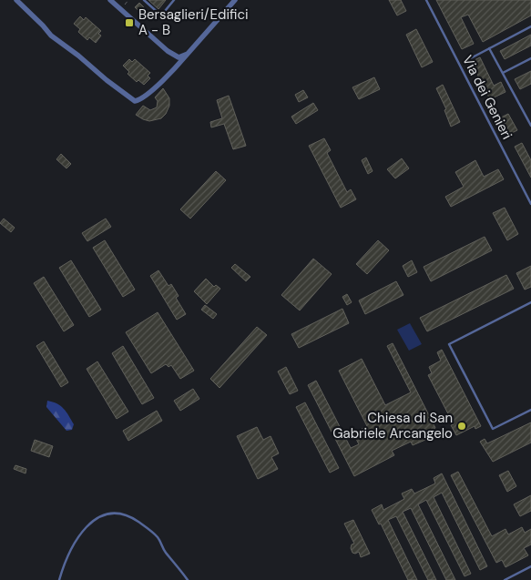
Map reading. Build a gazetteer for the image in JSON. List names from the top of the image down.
{
  "streets": {
    "lane": ["Via dei Genieri"]
  },
  "places": {
    "transit": ["Bersaglieri/Edifici A - B"],
    "other": ["Chiesa di San Gabriele Arcangelo"]
  }
}
